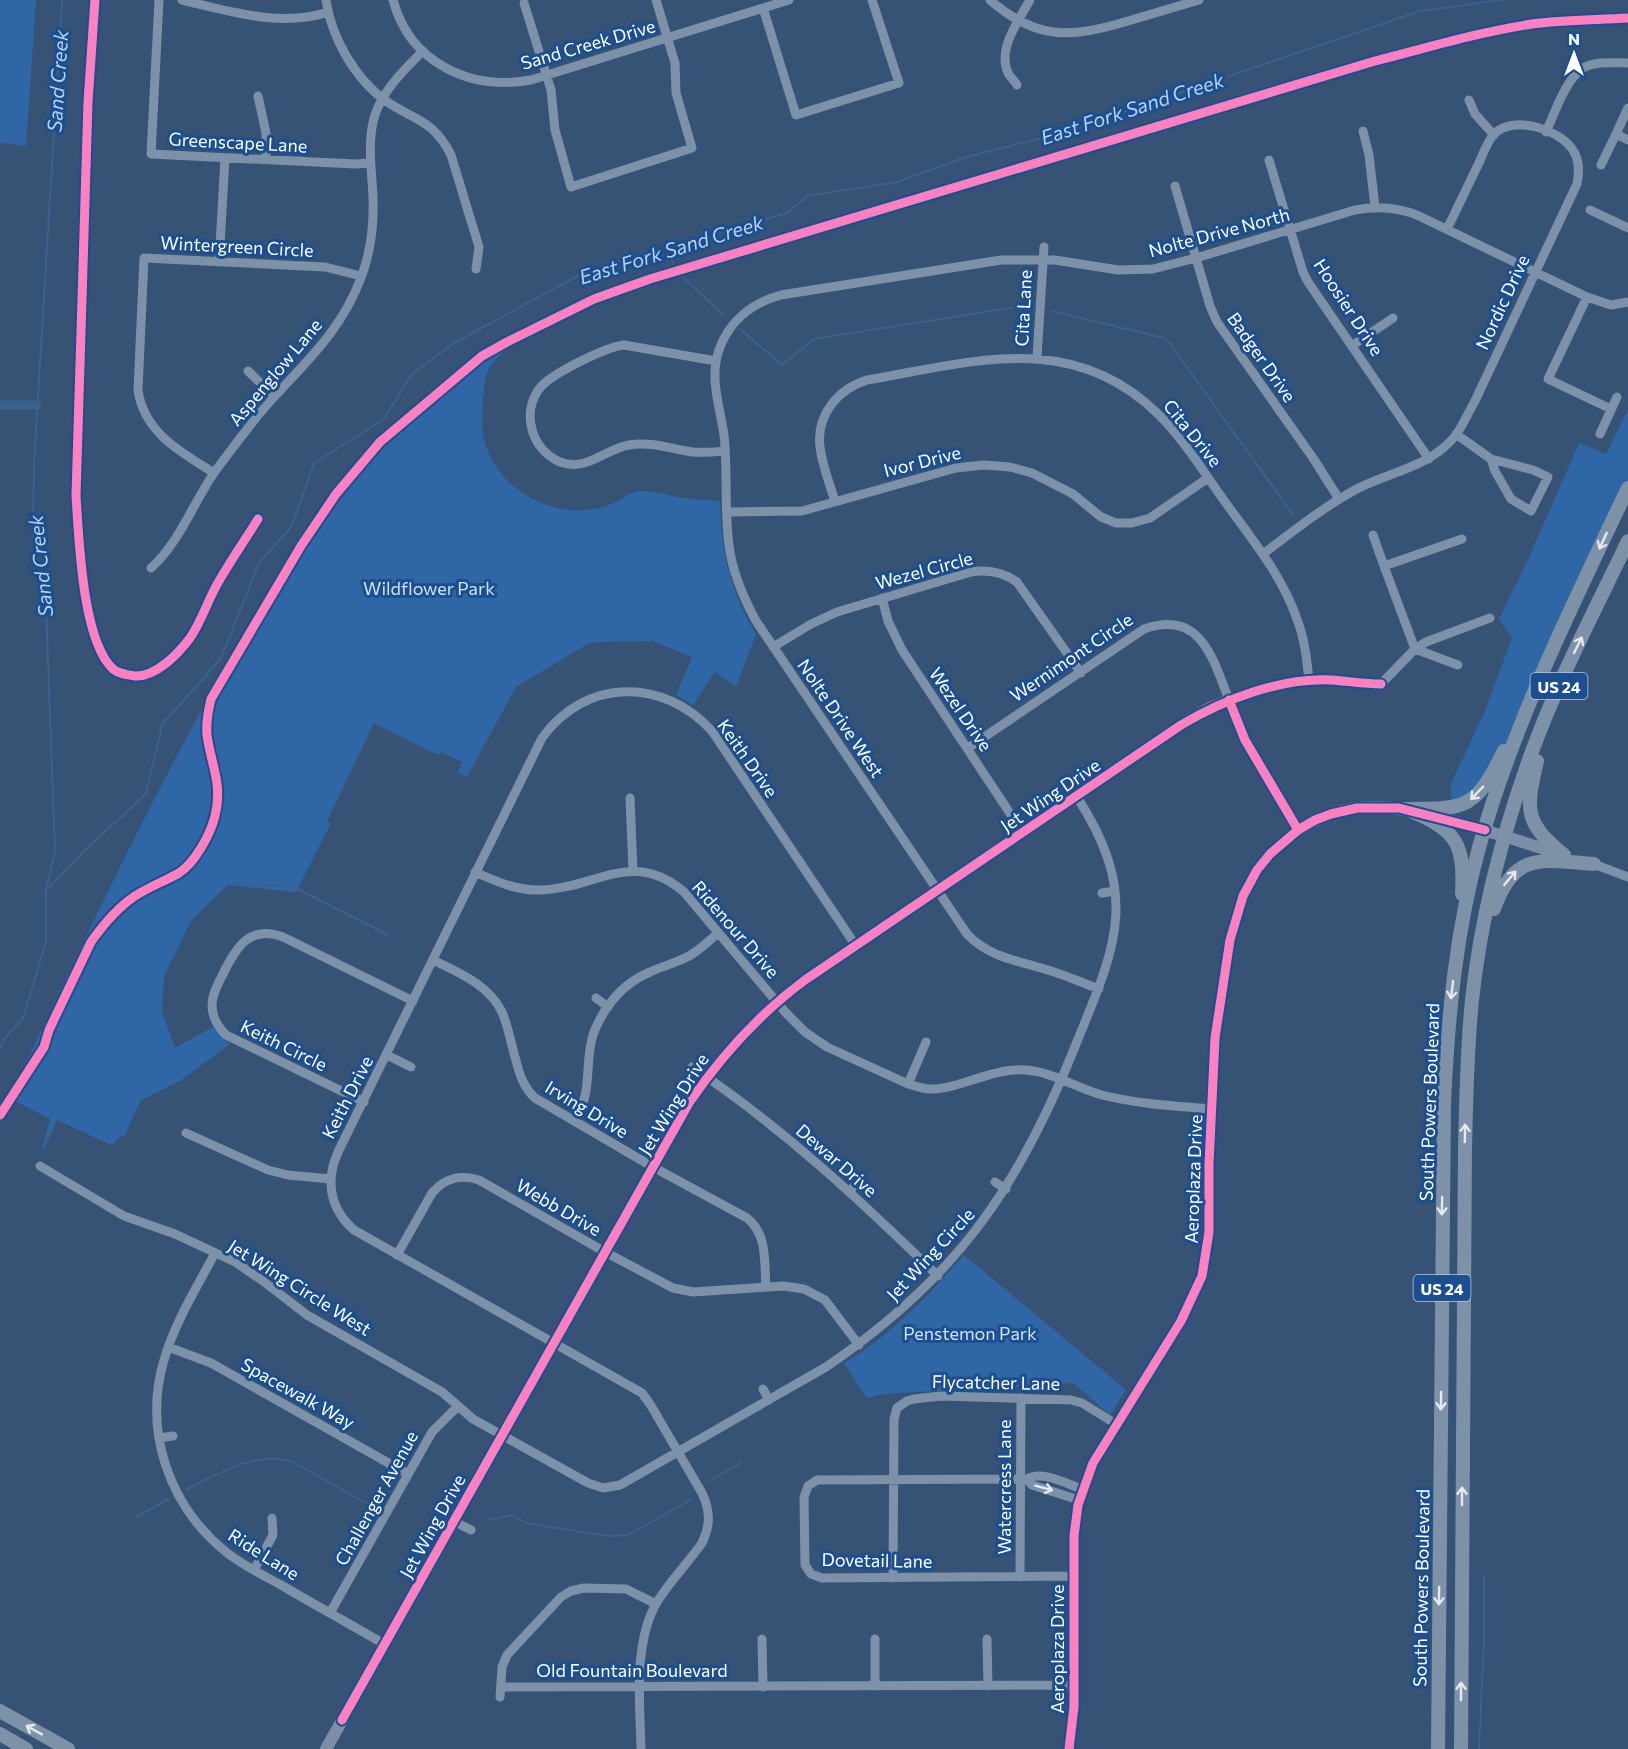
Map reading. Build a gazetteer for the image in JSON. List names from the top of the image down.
{
  "streets": {
    "highway": ["US 24", "South Powers Boulevard"],
    "main road": ["Wernimont Circle", "Jet Wing Drive", "Aeroplaza Drive"],
    "street": [
      "Sand Creek Drive",
      "Greenscape Lane",
      "Nolte Drive North",
      "Wintergreen Circle",
      "Nordic Drive",
      "Hoosier Drive",
      "Cita Lane",
      "Badger Drive",
      "Aspenglow Lane",
      "Cita Drive",
      "Ivor Drive",
      "Wezel Circle",
      "Wezel Drive",
      "Nolte Drive West",
      "Keith Drive",
      "Ridenour Drive",
      "Keith Circle",
      "Irving Drive",
      "Dewar Drive",
      "Webb Drive",
      "Jet Wing Circle",
      "Jet Wing Circle West",
      "Flycatcher Lane",
      "Spacewalk Way",
      "Watercress Lane",
      "Challenger Avenue",
      "Ride Lane",
      "Dovetail Lane",
      "Old Fountain Boulevard"
    ]
  },
  "crossings": [
    ["Sand Creek Drive", "Aspenglow Lane"],
    ["Greenscape Lane", "Aspenglow Lane"],
    ["Nolte Drive North", "Nordic Drive"],
    ["Nolte Drive North", "Hoosier Drive"],
    ["Nolte Drive North", "Cita Lane"],
    ["Nolte Drive North", "Badger Drive"],
    ["Nolte Drive North", "Nolte Drive West"],
    ["Wintergreen Circle", "Aspenglow Lane"],
    ["Nordic Drive", "Hoosier Drive"],
    ["Nordic Drive", "Badger Drive"],
    ["Nordic Drive", "Cita Drive"],
    ["Cita Lane", "Cita Drive"],
    ["Cita Drive", "Ivor Drive"],
    ["Cita Drive", "Jet Wing Drive"],
    ["Ivor Drive", "Nolte Drive West"],
    ["Wezel Circle", "Wernimont Circle"],
    ["Wezel Circle", "Wezel Drive"],
    ["Wezel Circle", "Nolte Drive West"],
    ["Wernimont Circle", "Wezel Drive"],
    ["Wernimont Circle", "Jet Wing Drive"],
    ["Wernimont Circle", "Aeroplaza Drive"],
    ["Wezel Drive", "Jet Wing Drive"],
    ["Nolte Drive West", "Jet Wing Drive"],
    ["Nolte Drive West", "Jet Wing Circle"],
    ["Keith Drive", "Jet Wing Drive"],
    ["Keith Drive", "Ridenour Drive"],
    ["Keith Drive", "Keith Circle"],
    ["Keith Drive", "Irving Drive"],
    ["Keith Drive", "Webb Drive"],
    ["Keith Drive", "Jet Wing Circle"],
    ["Keith Drive", "Old Fountain Boulevard"],
    ["Jet Wing Drive", "Ridenour Drive"],
    ["Jet Wing Drive", "Irving Drive"],
    ["Jet Wing Drive", "Dewar Drive"],
    ["Jet Wing Drive", "Webb Drive"],
    ["Jet Wing Drive", "Jet Wing Circle"],
    ["Jet Wing Drive", "Jet Wing Circle West"],
    ["Jet Wing Drive", "Ride Lane"],
    ["Ridenour Drive", "Aeroplaza Drive"],
    ["Ridenour Drive", "Jet Wing Circle"],
    ["South Powers Boulevard", "Aeroplaza Drive"],
    ["Irving Drive", "Webb Drive"],
    ["Dewar Drive", "Jet Wing Circle"],
    ["Aeroplaza Drive", "Flycatcher Lane"],
    ["Aeroplaza Drive", "Dovetail Lane"],
    ["Aeroplaza Drive", "Old Fountain Boulevard"],
    ["Webb Drive", "Jet Wing Circle"],
    ["Jet Wing Circle", "Jet Wing Circle West"],
    ["Jet Wing Circle West", "Challenger Avenue"],
    ["Jet Wing Circle West", "Ride Lane"],
    ["Flycatcher Lane", "Watercress Lane"],
    ["Flycatcher Lane", "Dovetail Lane"],
    ["Spacewalk Way", "Challenger Avenue"],
    ["Spacewalk Way", "Ride Lane"],
    ["Watercress Lane", "Dovetail Lane"],
    ["Challenger Avenue", "Ride Lane"]
  ],
  "water": ["Sand Creek", "East Fork Sand Creek"],
  "parks": ["Wildflower Park", "Penstemon Park"],
  "north": "top"
}
